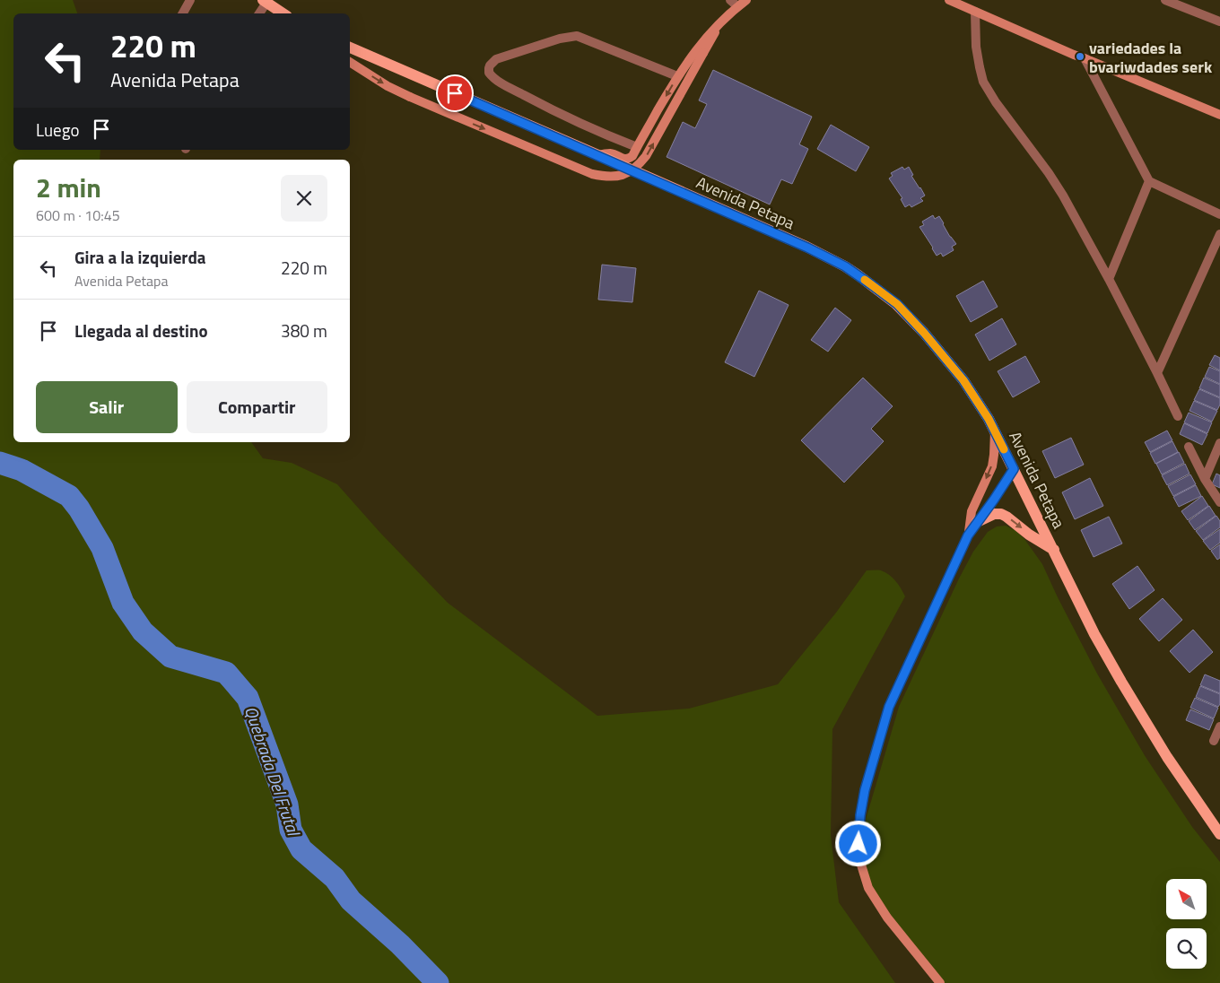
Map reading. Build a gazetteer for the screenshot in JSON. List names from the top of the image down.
{
  "streets": {
    "main road": ["Avenida Petapa"]
  },
  "water": ["Quebrada Del Frutal"],
  "places": ["variedades la bvariwdades serk"],
  "north": "top left",
  "page": {
    "turn": ["220 m", "Avenida Petapa"],
    "then": "Luego",
    "heading": ["2 min", "600 m · 10:45"],
    "list": [
      {
        "name": "Gira a la izquierda",
        "note": "Avenida Petapa",
        "value": "220 m"
      },
      {
        "name": "Llegada al destino",
        "value": "380 m"
      }
    ],
    "buttons": ["Salir", "Compartir"]
  }
}
